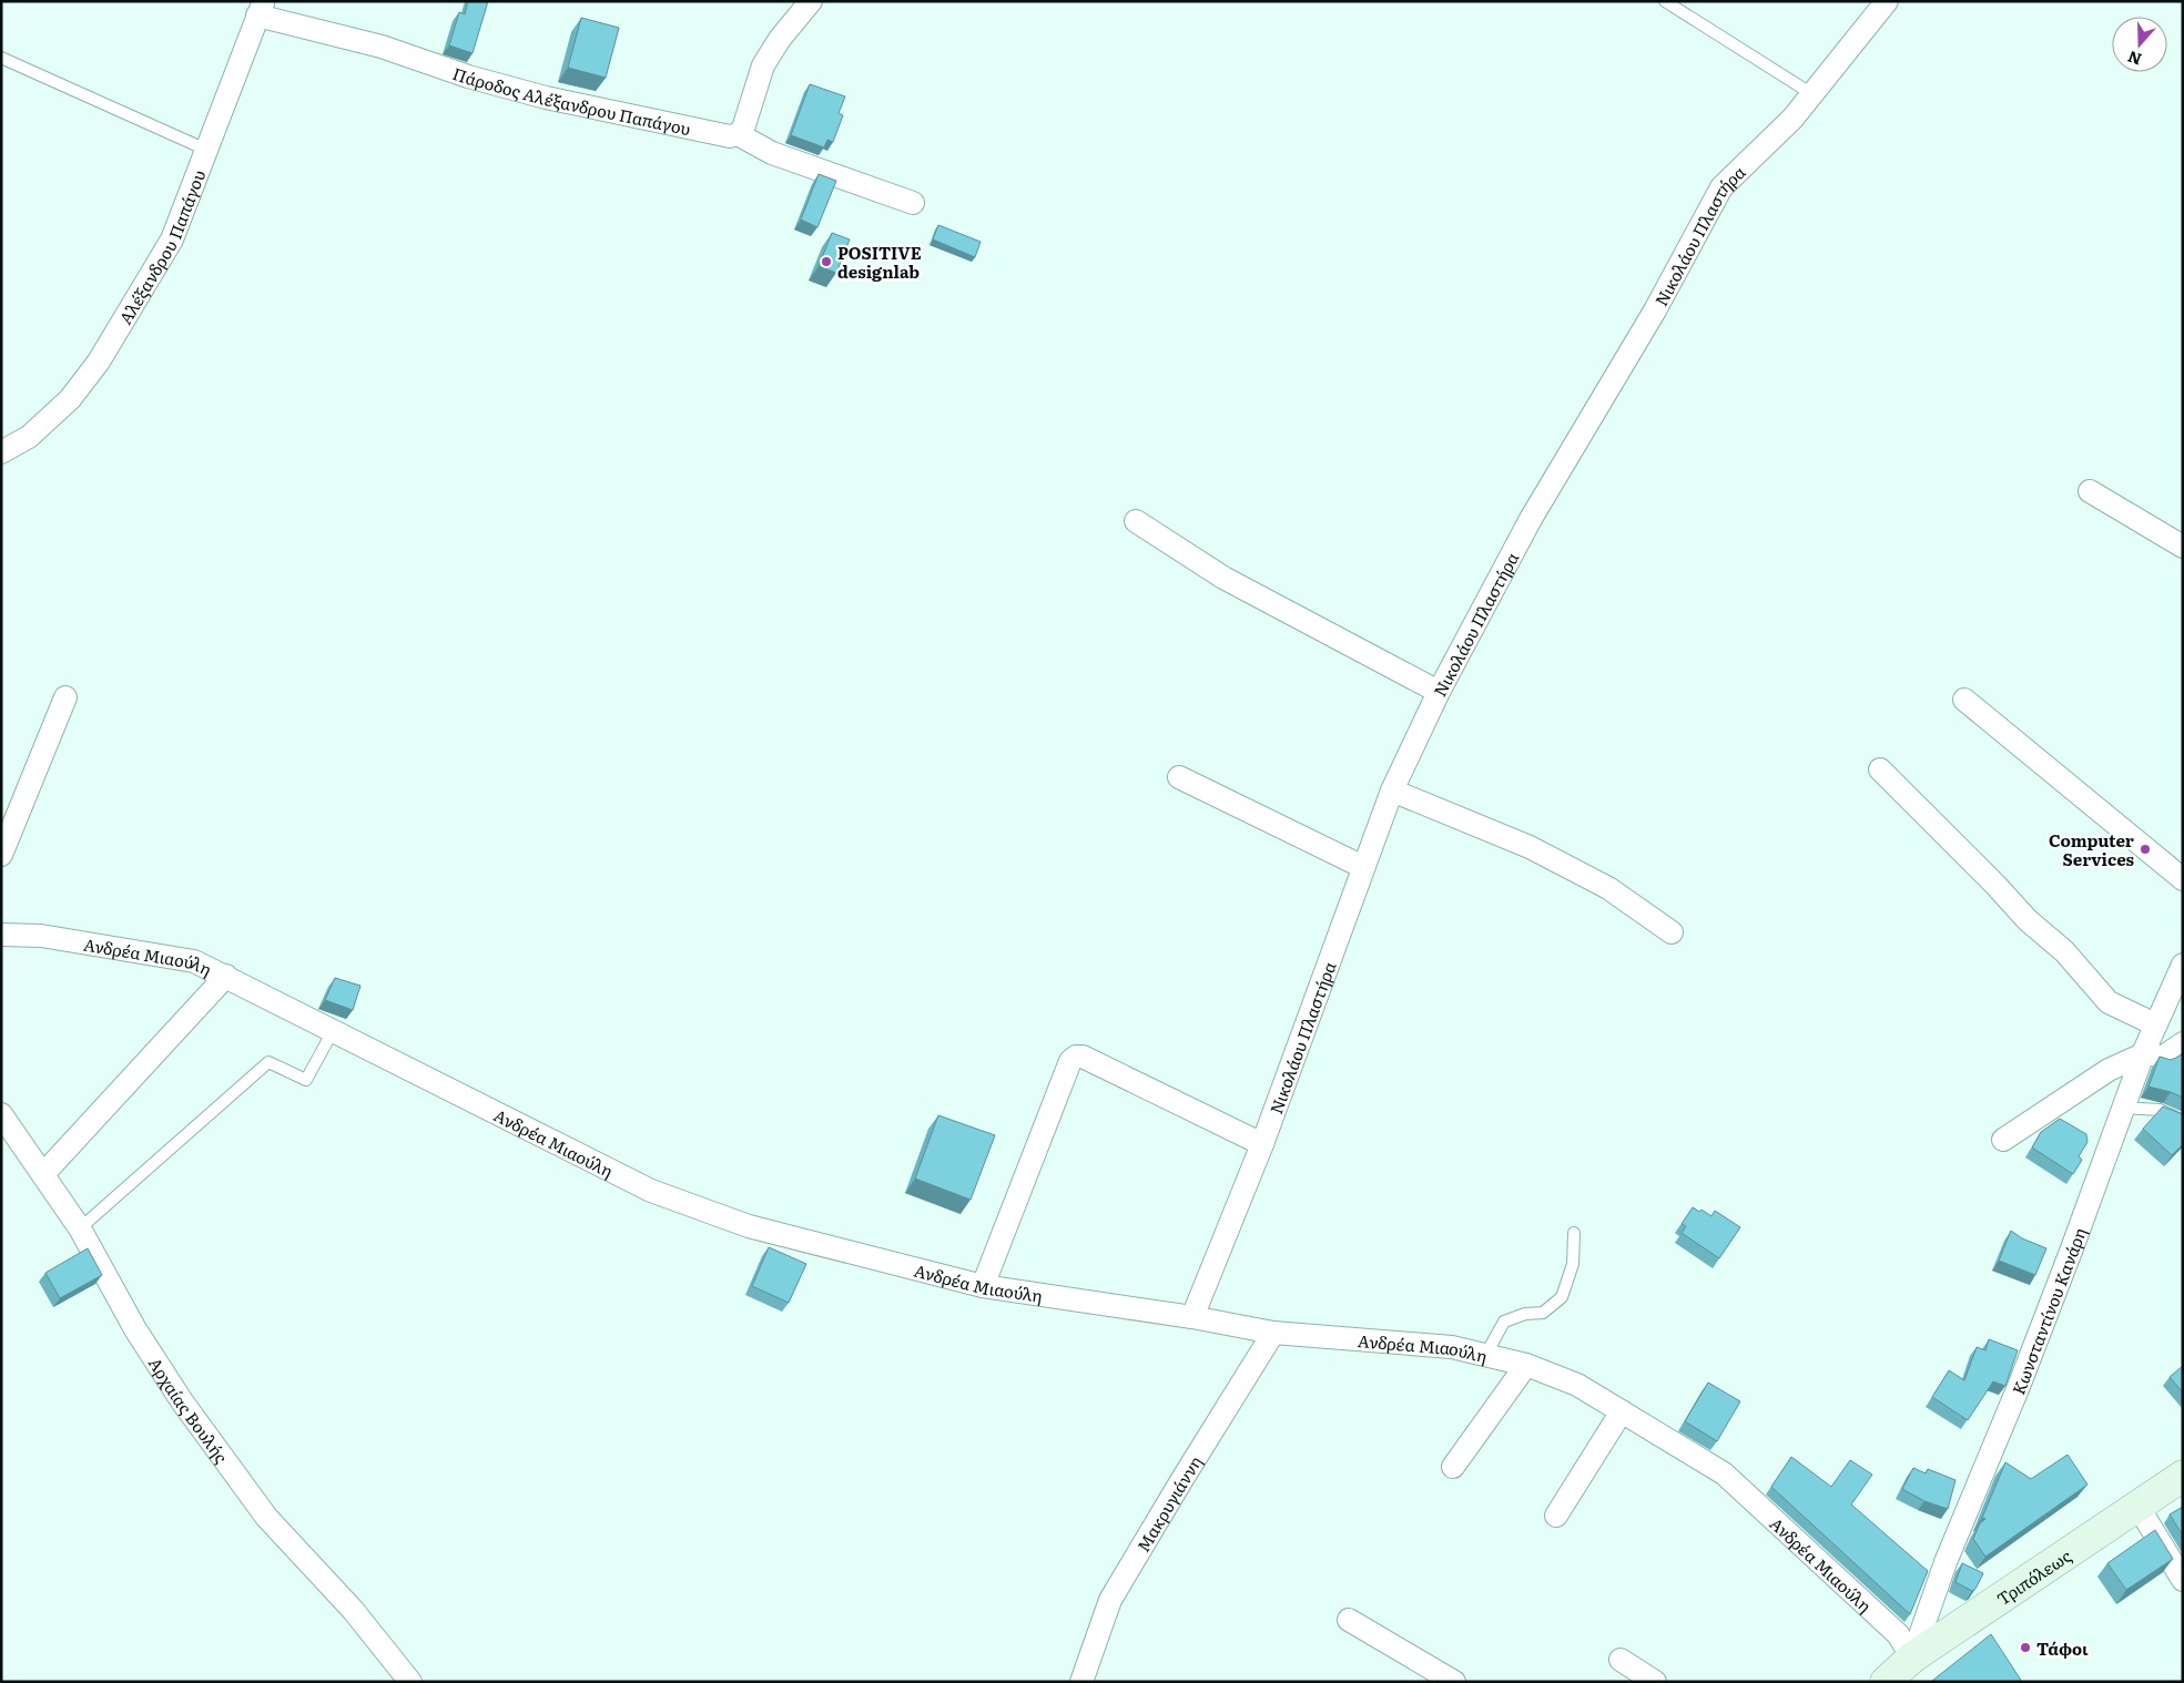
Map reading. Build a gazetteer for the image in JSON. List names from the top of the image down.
{
  "streets": {
    "main road": ["Τριπόλεως"],
    "street": [
      "Πάροδος Αλέξανδρου Παπάγου",
      "Νικολάου Πλαστήρα",
      "Αλέξανδρου Παπάγου",
      "Ανδρέα Μιαούλη",
      "Κωνσταντίνου Κανάρη",
      "Αρχαίας Βουλής",
      "Μακρυγιάννη"
    ]
  },
  "crossings": [
    ["Πάροδος Αλέξανδρου Παπάγου", "Αλέξανδρου Παπάγου"],
    ["Νικολάου Πλαστήρα", "Ανδρέα Μιαούλη"],
    ["Ανδρέα Μιαούλη", "Κωνσταντίνου Κανάρη"],
    ["Ανδρέα Μιαούλη", "Μακρυγιάννη"],
    ["Ανδρέα Μιαούλη", "Τριπόλεως"],
    ["Κωνσταντίνου Κανάρη", "Τριπόλεως"]
  ],
  "places": ["POSITIVE designlab", "Computer Services", "Τάφοι"],
  "north": "bottom"
}
